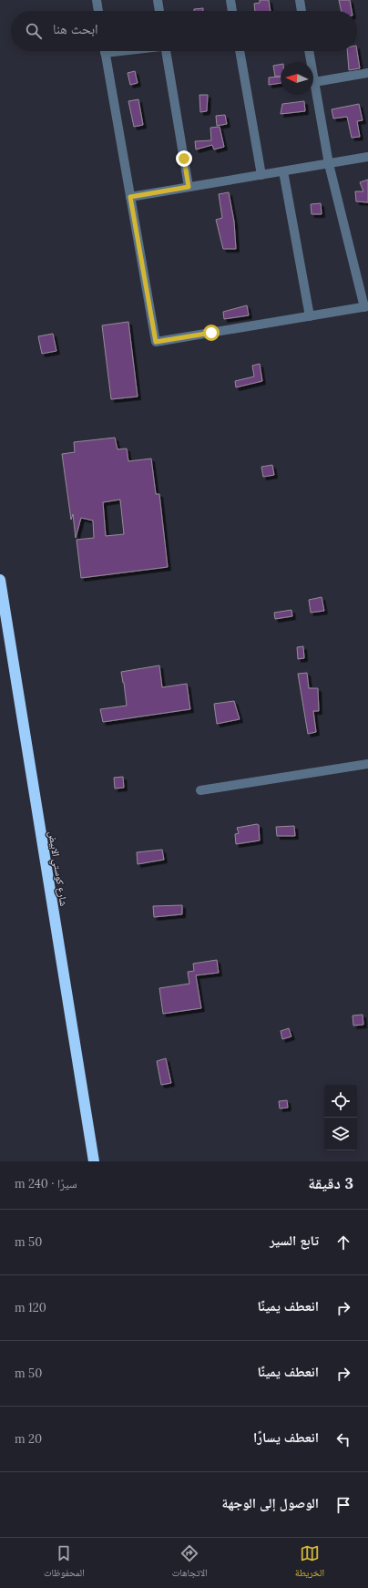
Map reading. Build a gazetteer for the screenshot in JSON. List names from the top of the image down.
{
  "streets": {
    "highway": ["شارع كوستي الابيض"]
  },
  "north": "left",
  "page": {
    "search": "ابحث هنا",
    "heading": ["3 دقيقة", "سيرًا · 240 m"],
    "list": [
      ["تابع السير", "50 m"],
      ["انعطف يمينًا", "120 m"],
      ["انعطف يمينًا", "50 m"],
      ["انعطف يسارًا", "20 m"],
      "الوصول إلى الوجهة"
    ],
    "nav": ["الخريطة", "الاتجاهات", "المحفوظات"]
  }
}
